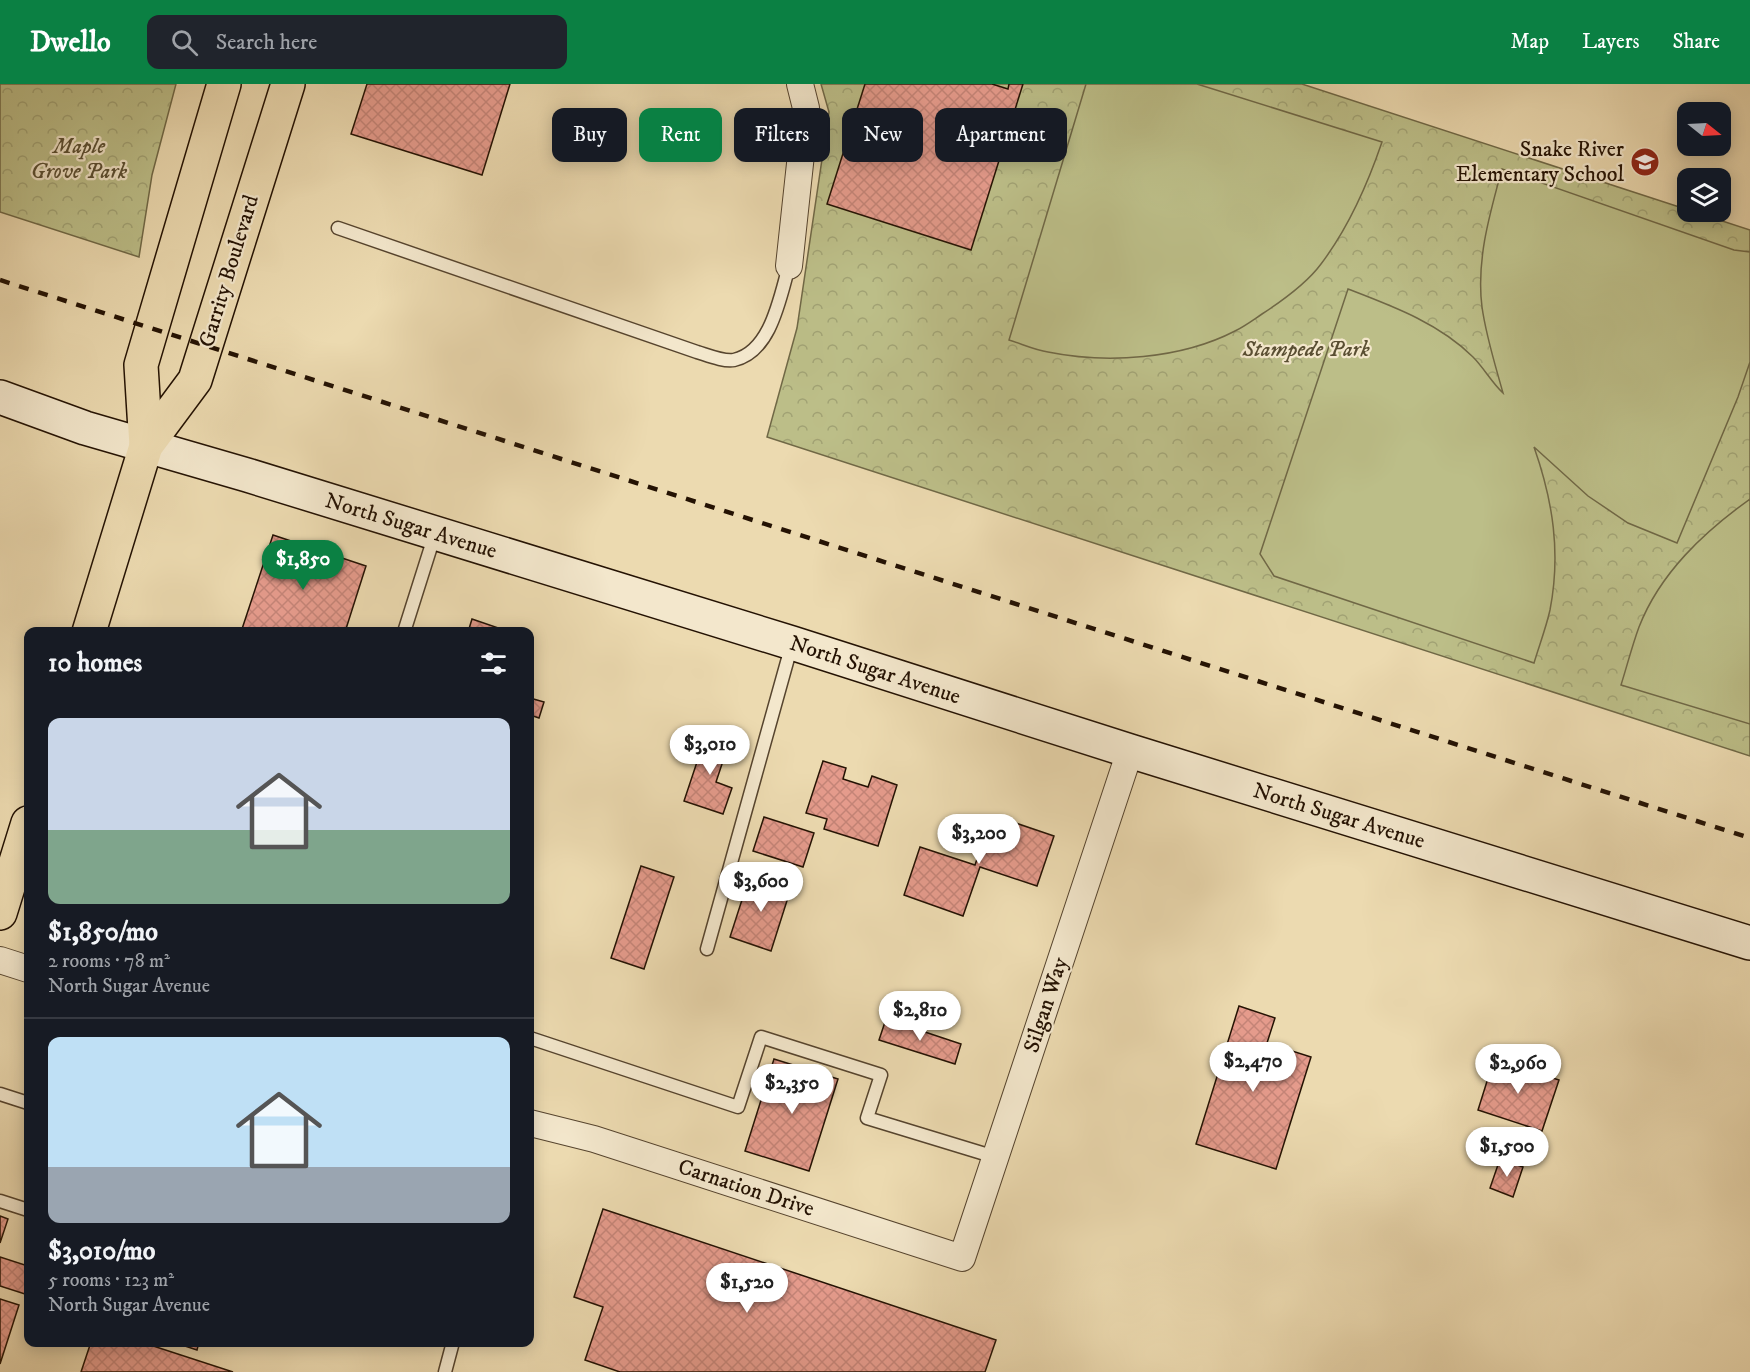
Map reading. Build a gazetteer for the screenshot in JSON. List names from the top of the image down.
{
  "streets": {
    "main road": ["Garrity Boulevard"],
    "street": ["North Sugar Avenue", "Silgan Way", "Carnation Drive"]
  },
  "crossings": [
    ["Garrity Boulevard", "North Sugar Avenue"],
    ["North Sugar Avenue", "Silgan Way"],
    ["Silgan Way", "Carnation Drive"]
  ],
  "parks": ["Maple Grove Park", "Stampede Park"],
  "places": {
    "school or university": ["Snake River Elementary School"]
  },
  "north": "right",
  "page": {
    "header": "Dwello",
    "search": "Search here",
    "nav": ["Map", "Layers", "Share"],
    "chip": [
      "Buy",
      "Rent",
      "Filters",
      "New",
      "Apartment"
    ],
    "price": [
      "$1,850",
      "$3,010",
      "$3,200",
      "$3,600",
      "$2,810",
      "$2,470",
      "$2,960",
      "$2,350",
      "$1,500",
      "$1,520"
    ],
    "heading": "10 homes",
    "list": [
      {
        "name": "$1,850/mo",
        "note": "2 rooms · 78 m² · North Sugar Avenue"
      },
      {
        "name": "$3,010/mo",
        "note": "5 rooms · 123 m² · North Sugar Avenue"
      }
    ]
  }
}
